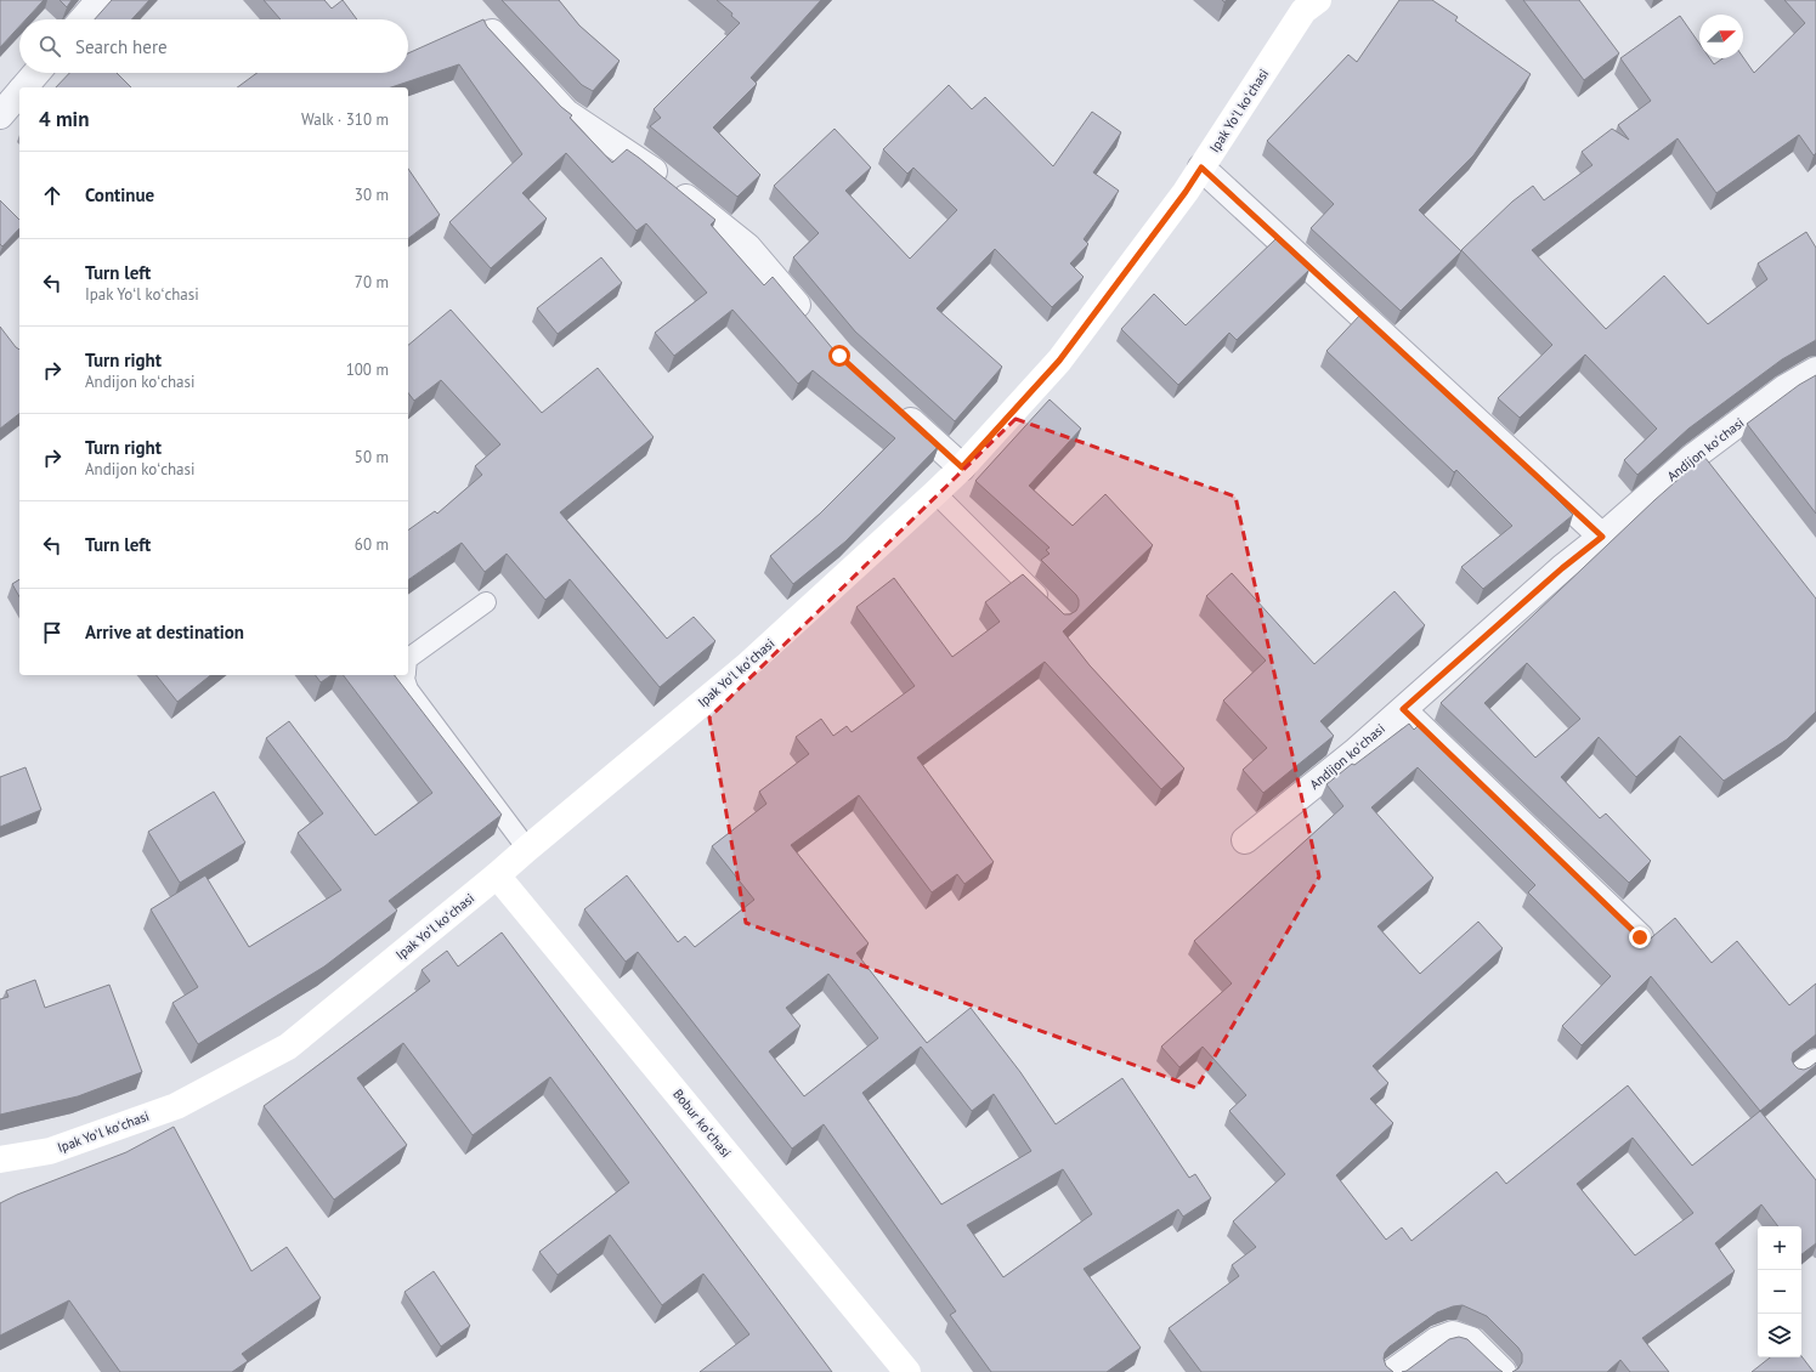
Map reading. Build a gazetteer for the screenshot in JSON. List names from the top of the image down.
{
  "streets": {
    "street": ["Ipak Yoʻl koʻchasi", "Andijon koʻchasi", "Bobur koʻchasi"]
  },
  "crossings": [
    ["Ipak Yoʻl koʻchasi", "Bobur koʻchasi"]
  ],
  "north": "right",
  "page": {
    "search": "Search here",
    "heading": ["4 min", "Walk · 310 m"],
    "list": [
      ["Continue", "30 m"],
      ["Turn left", "Ipak Yoʻl koʻchasi", "70 m"],
      ["Turn right", "Andijon koʻchasi", "100 m"],
      ["Turn right", "Andijon koʻchasi", "50 m"],
      ["Turn left", "60 m"],
      "Arrive at destination"
    ],
    "map_buttons": ["+", "−"]
  }
}
